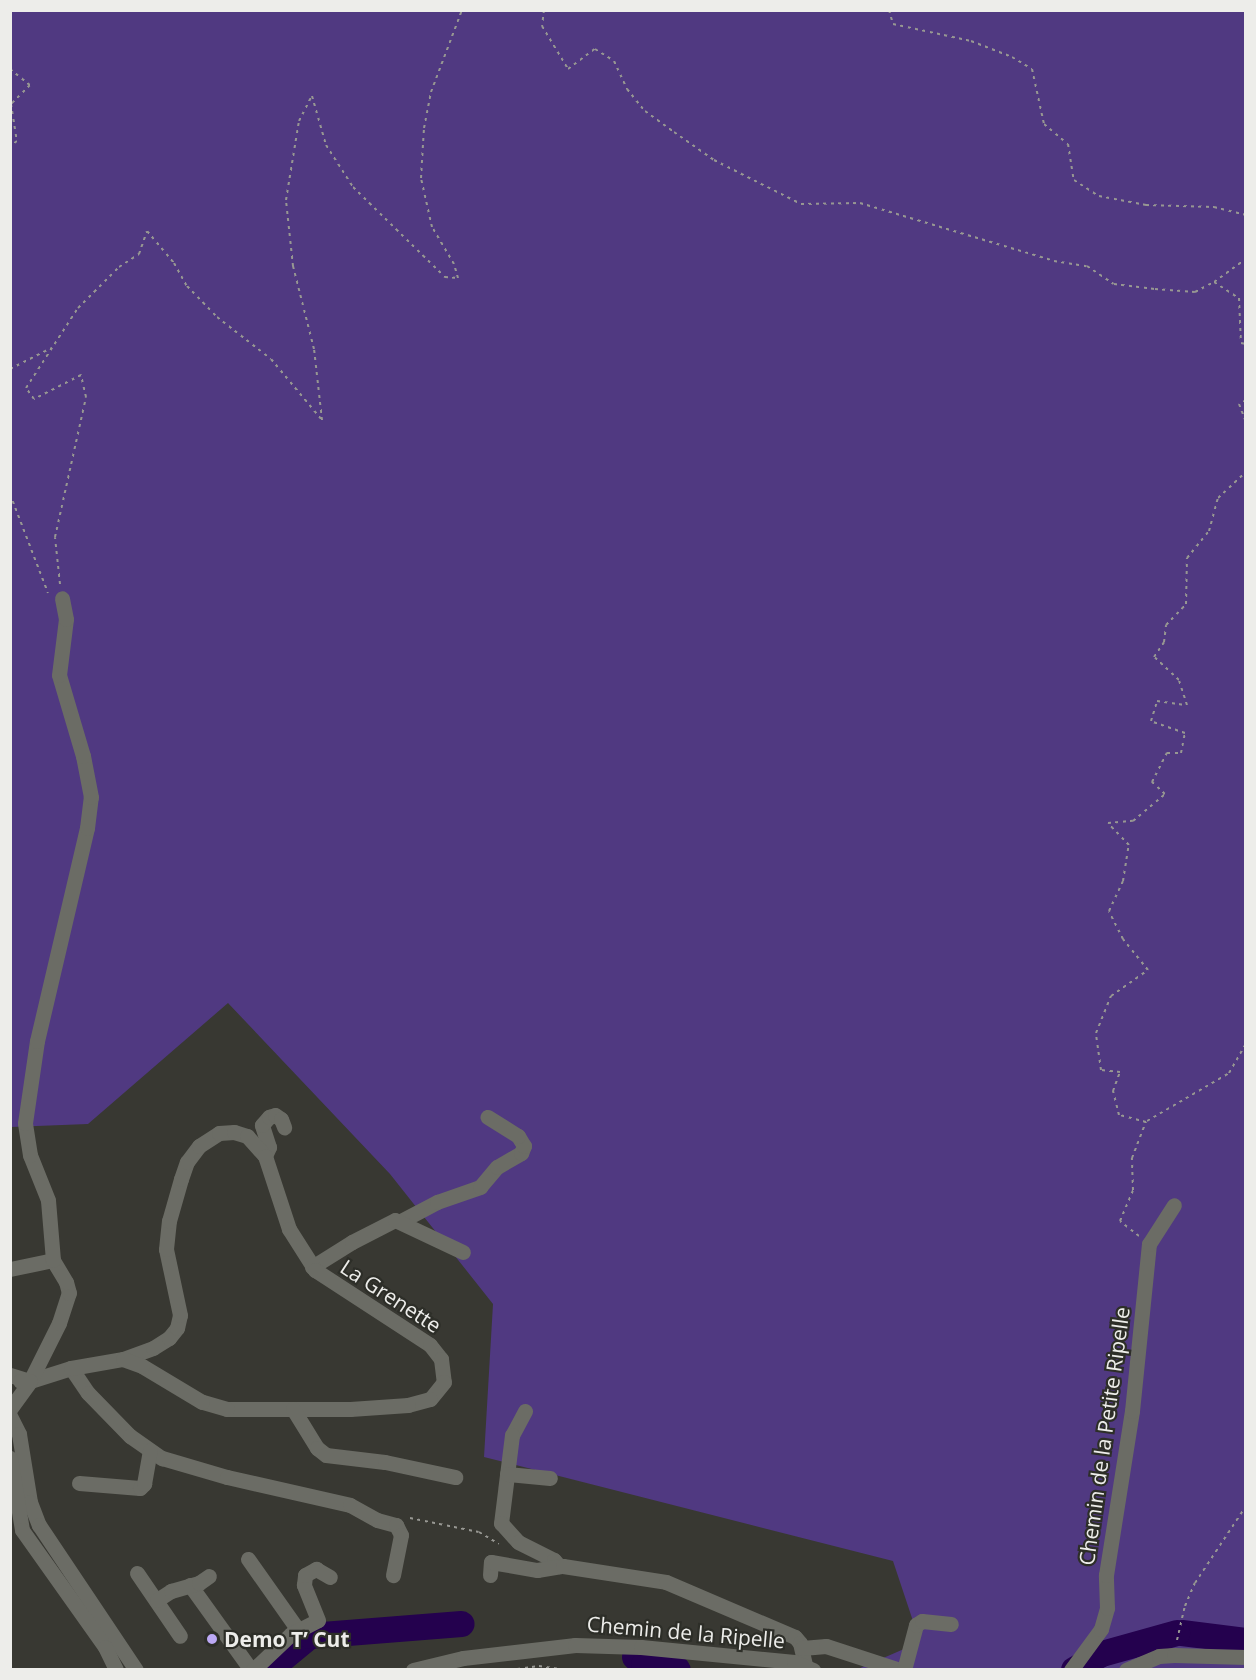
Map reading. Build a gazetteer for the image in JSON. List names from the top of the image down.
{
  "streets": {
    "street": ["La Grenette", "Chemin de la Petite Ripelle", "Chemin de la Ripelle"]
  },
  "places": ["Demo T’ Cut"]
}
